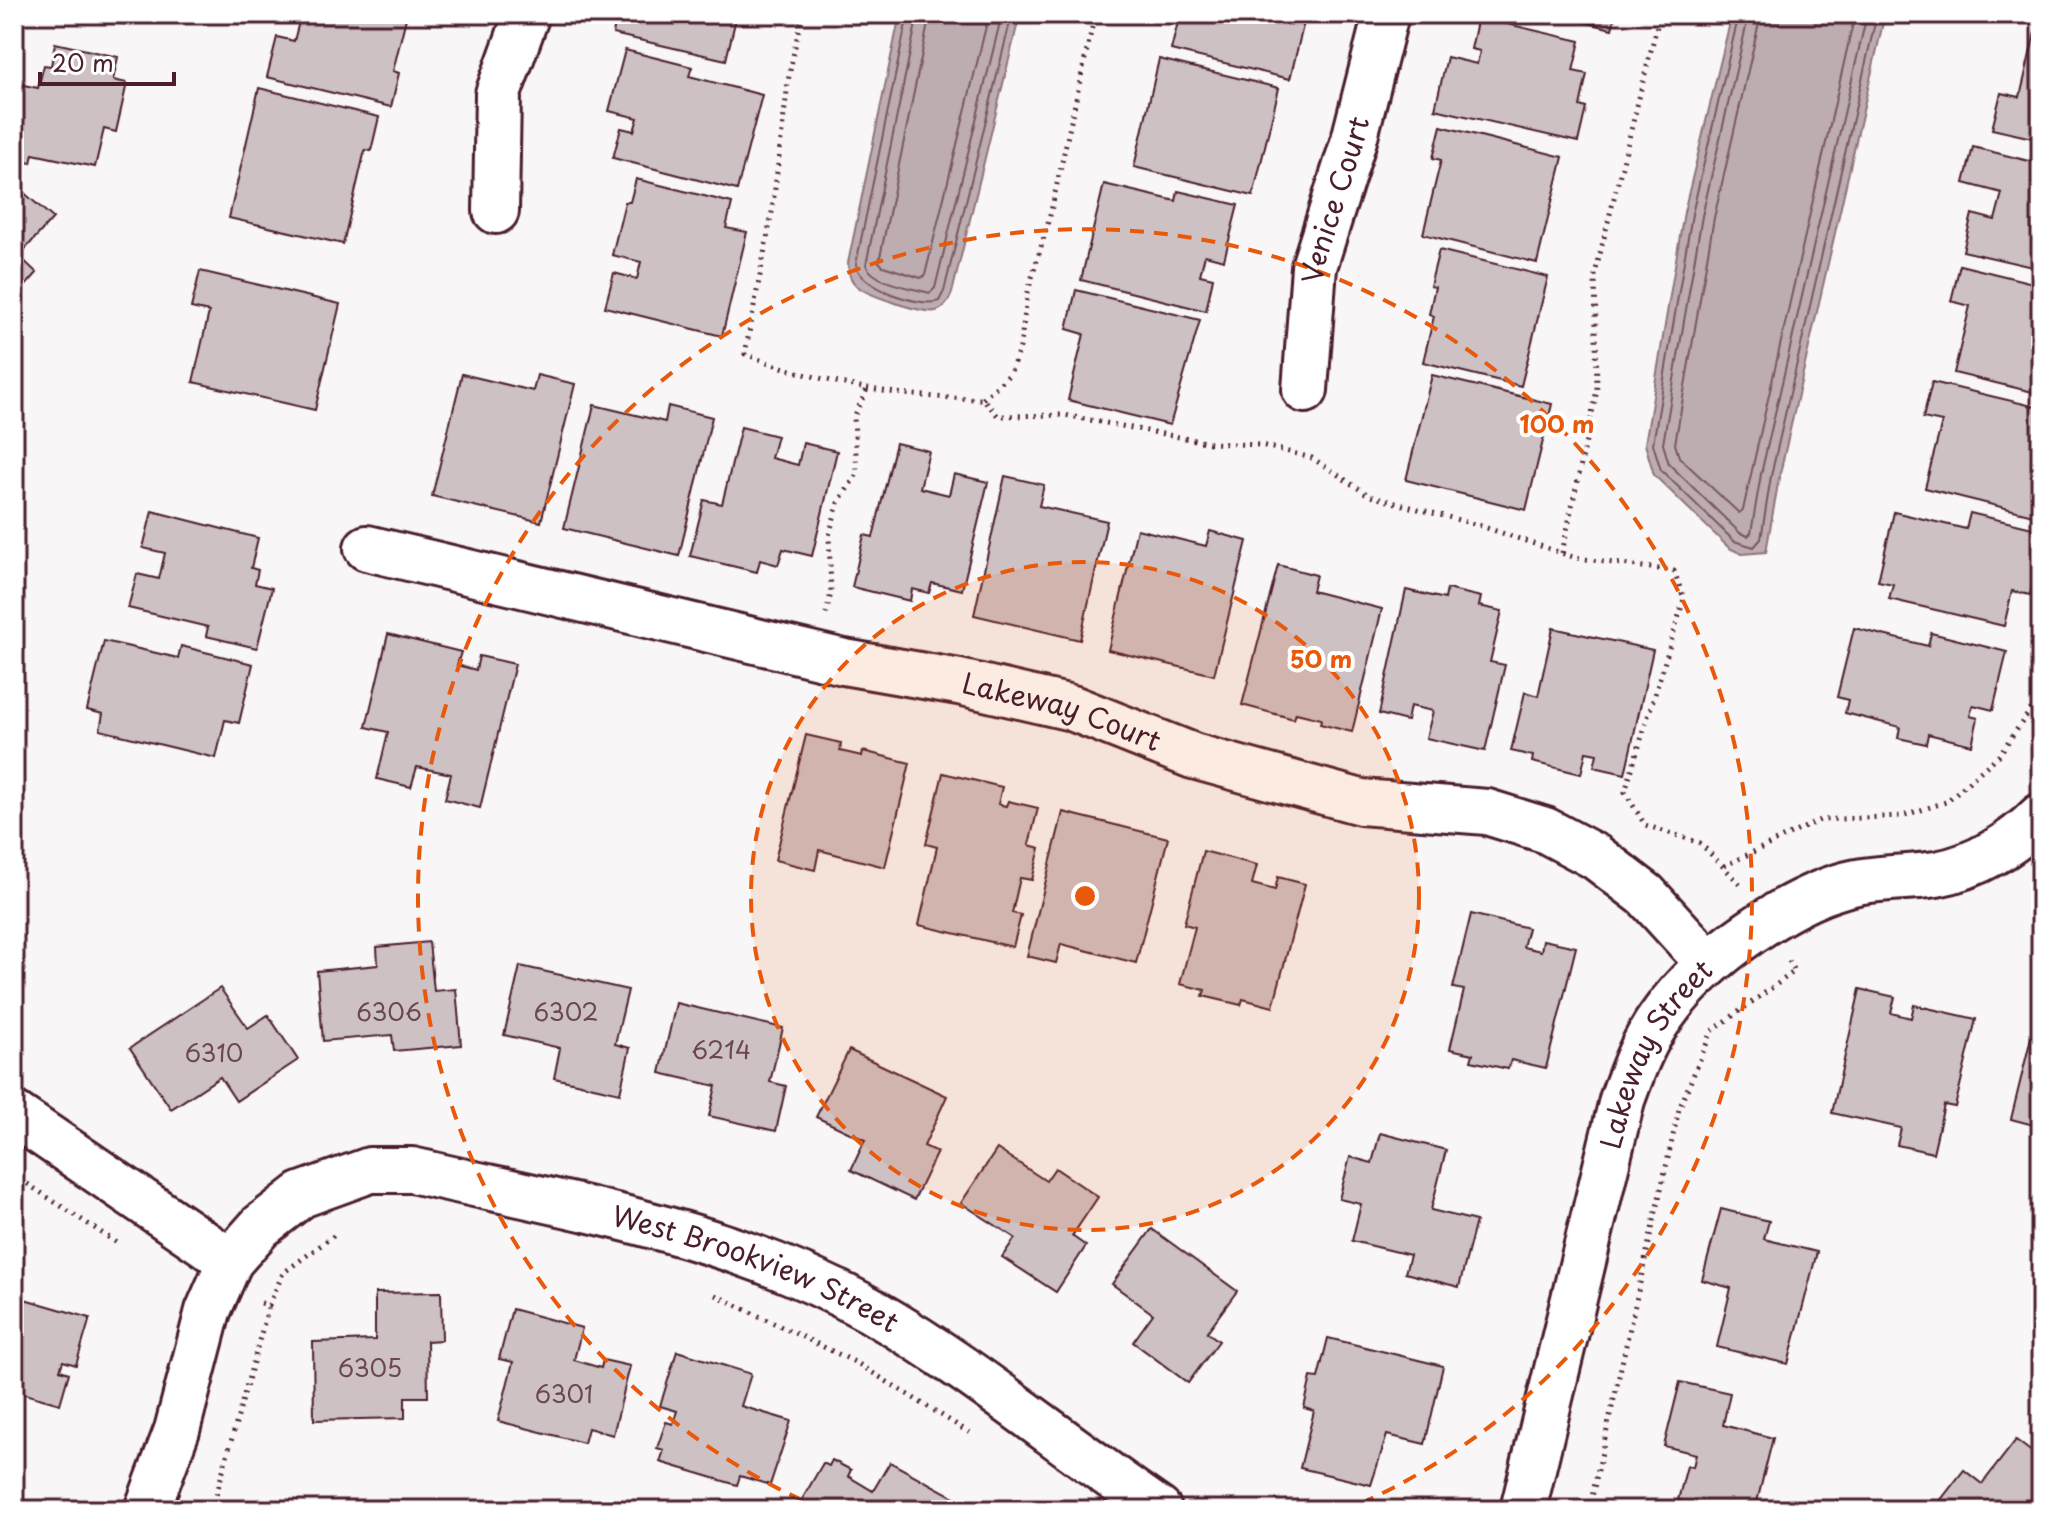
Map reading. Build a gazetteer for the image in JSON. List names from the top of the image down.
{
  "streets": {
    "street": [
      "Venice Court",
      "Lakeway Court",
      "Lakeway Street",
      "West Brookview Street"
    ]
  },
  "crossings": [
    ["Lakeway Court", "Lakeway Street"]
  ],
  "house_numbers": [
    "6306",
    "6302",
    "6214",
    "6310",
    "6305",
    "6301"
  ],
  "scale_bar": "20 m",
  "rings": ["100 m", "50 m"]
}
